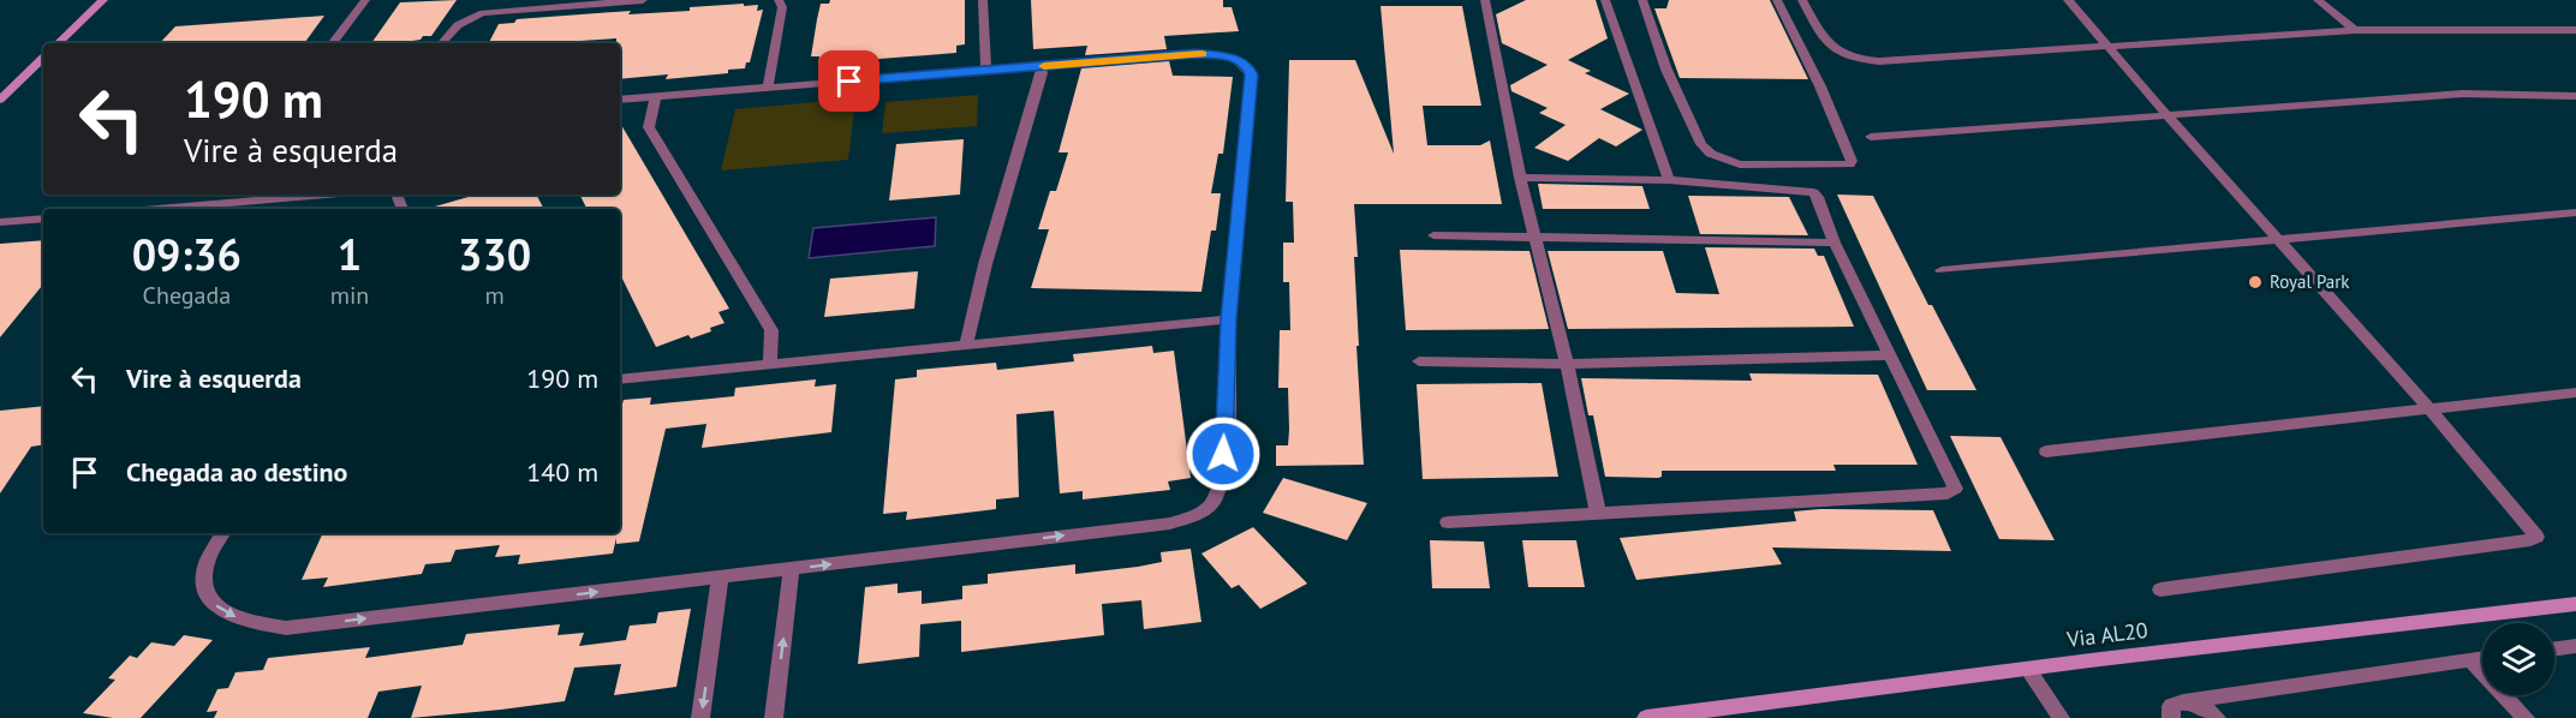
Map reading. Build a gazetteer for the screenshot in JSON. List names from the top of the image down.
{
  "streets": {
    "street": ["Via AL20"]
  },
  "places": ["Royal Park"],
  "page": {
    "turn": ["190 m", "Vire à esquerda"],
    "eta": [
      "09:36",
      "Chegada",
      "1",
      "min",
      "330",
      "m"
    ],
    "list": [
      {
        "name": "Vire à esquerda",
        "value": "190 m"
      },
      {
        "name": "Chegada ao destino",
        "value": "140 m"
      }
    ]
  }
}
